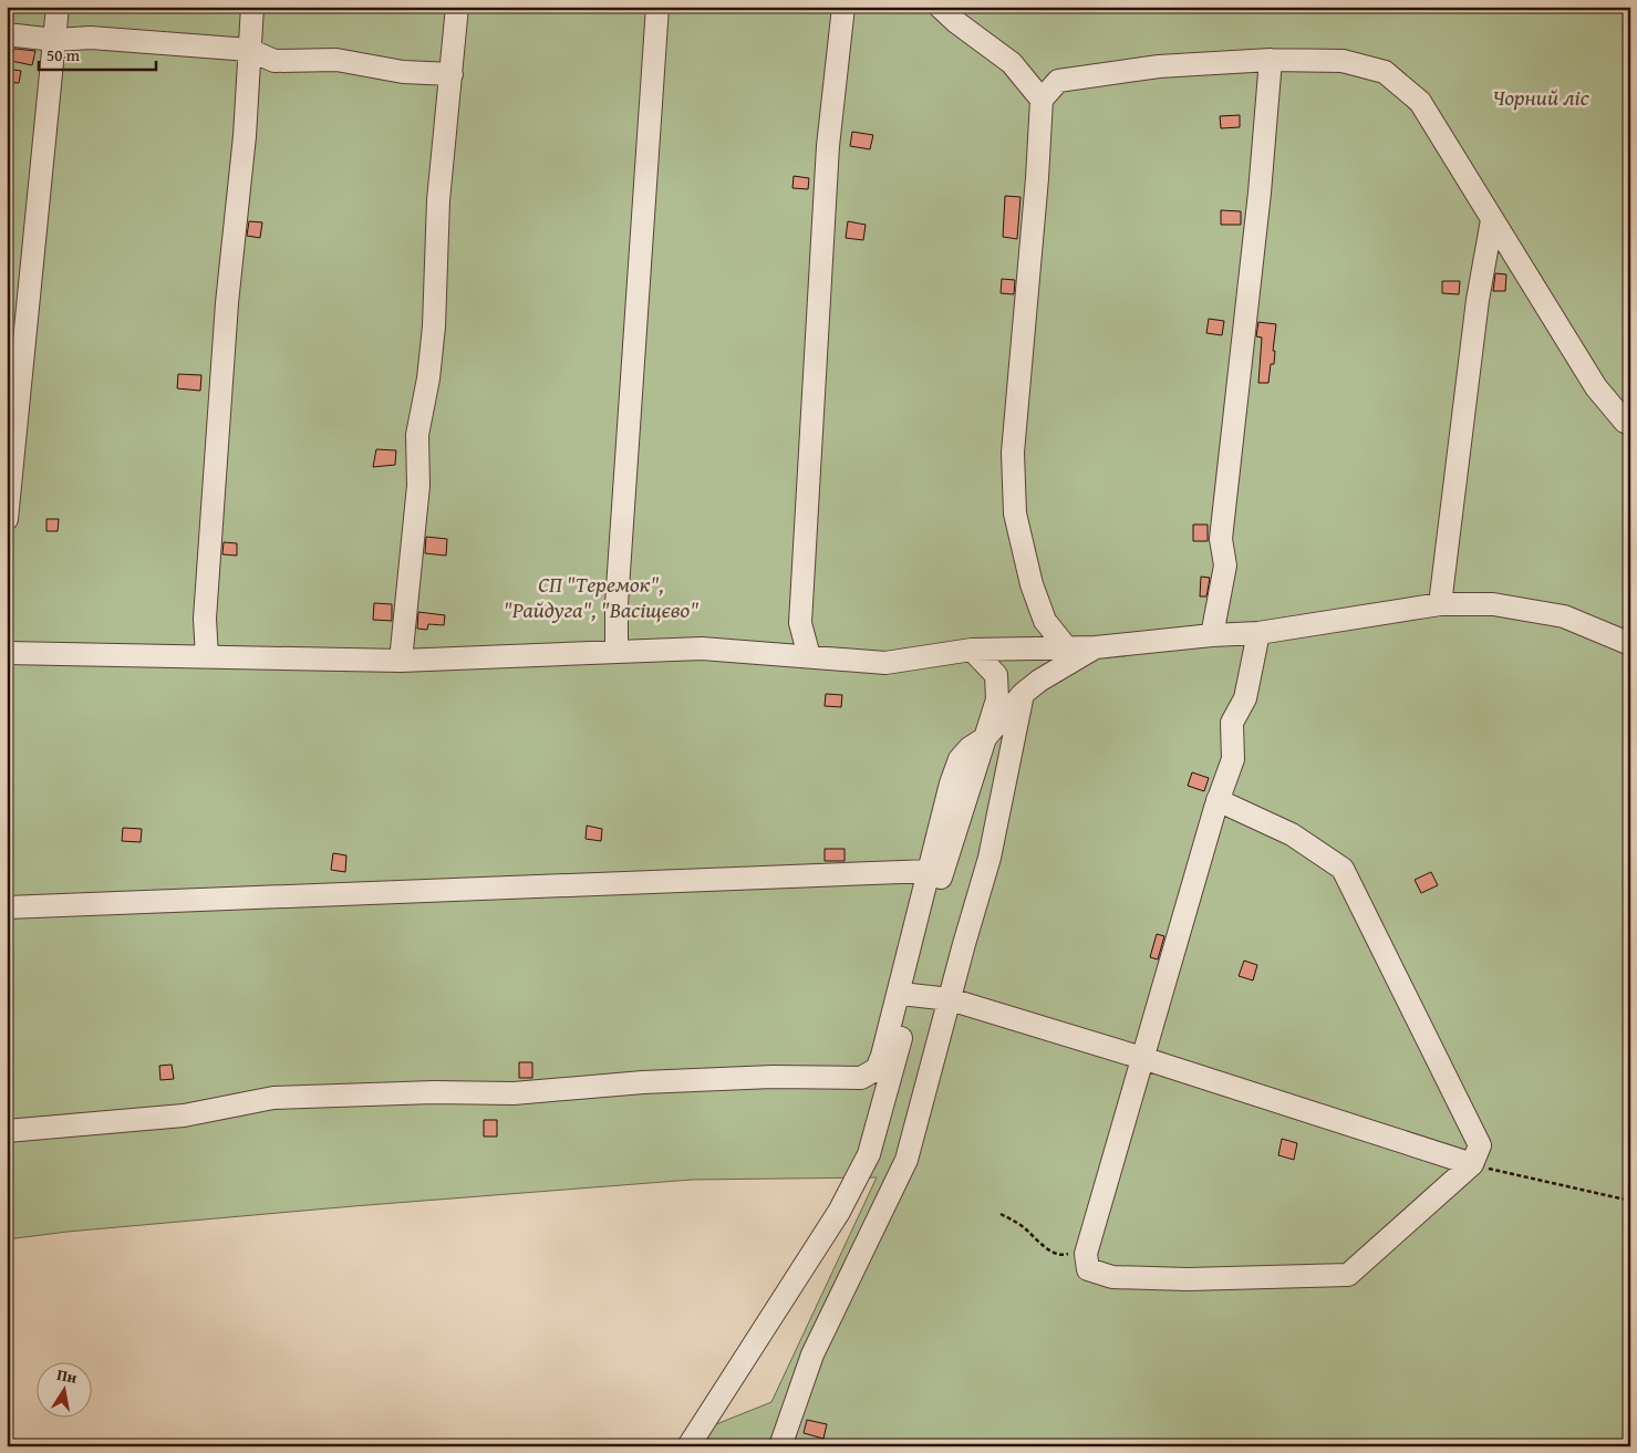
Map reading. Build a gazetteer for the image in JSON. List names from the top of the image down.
{
  "parks": ["Чорний ліс", "СП \"Теремок\", \"Райдуга\", \"Васіщєво\""],
  "scale_bar": "50 m",
  "north": "top"
}
